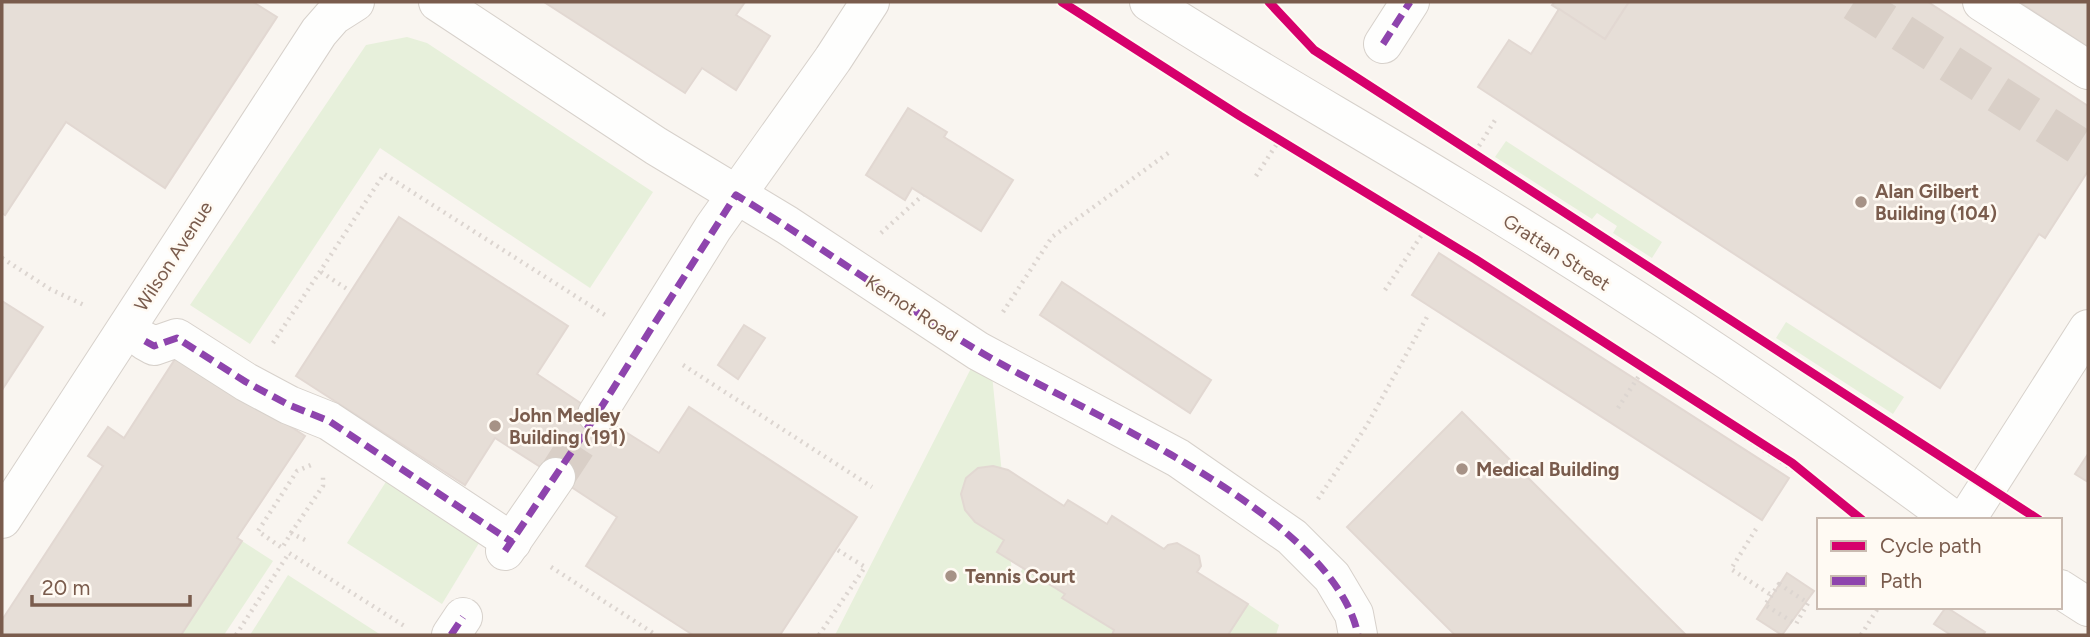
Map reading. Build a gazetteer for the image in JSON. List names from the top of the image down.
{
  "streets": {
    "street": ["Grattan Street", "Wilson Avenue", "Kernot Road"]
  },
  "places": [
    "Alan Gilbert Building (104)",
    "John Medley Building (191)",
    "Medical Building",
    "Tennis Court"
  ],
  "legend": ["Cycle path", "Path"],
  "scale_bar": "20 m"
}
